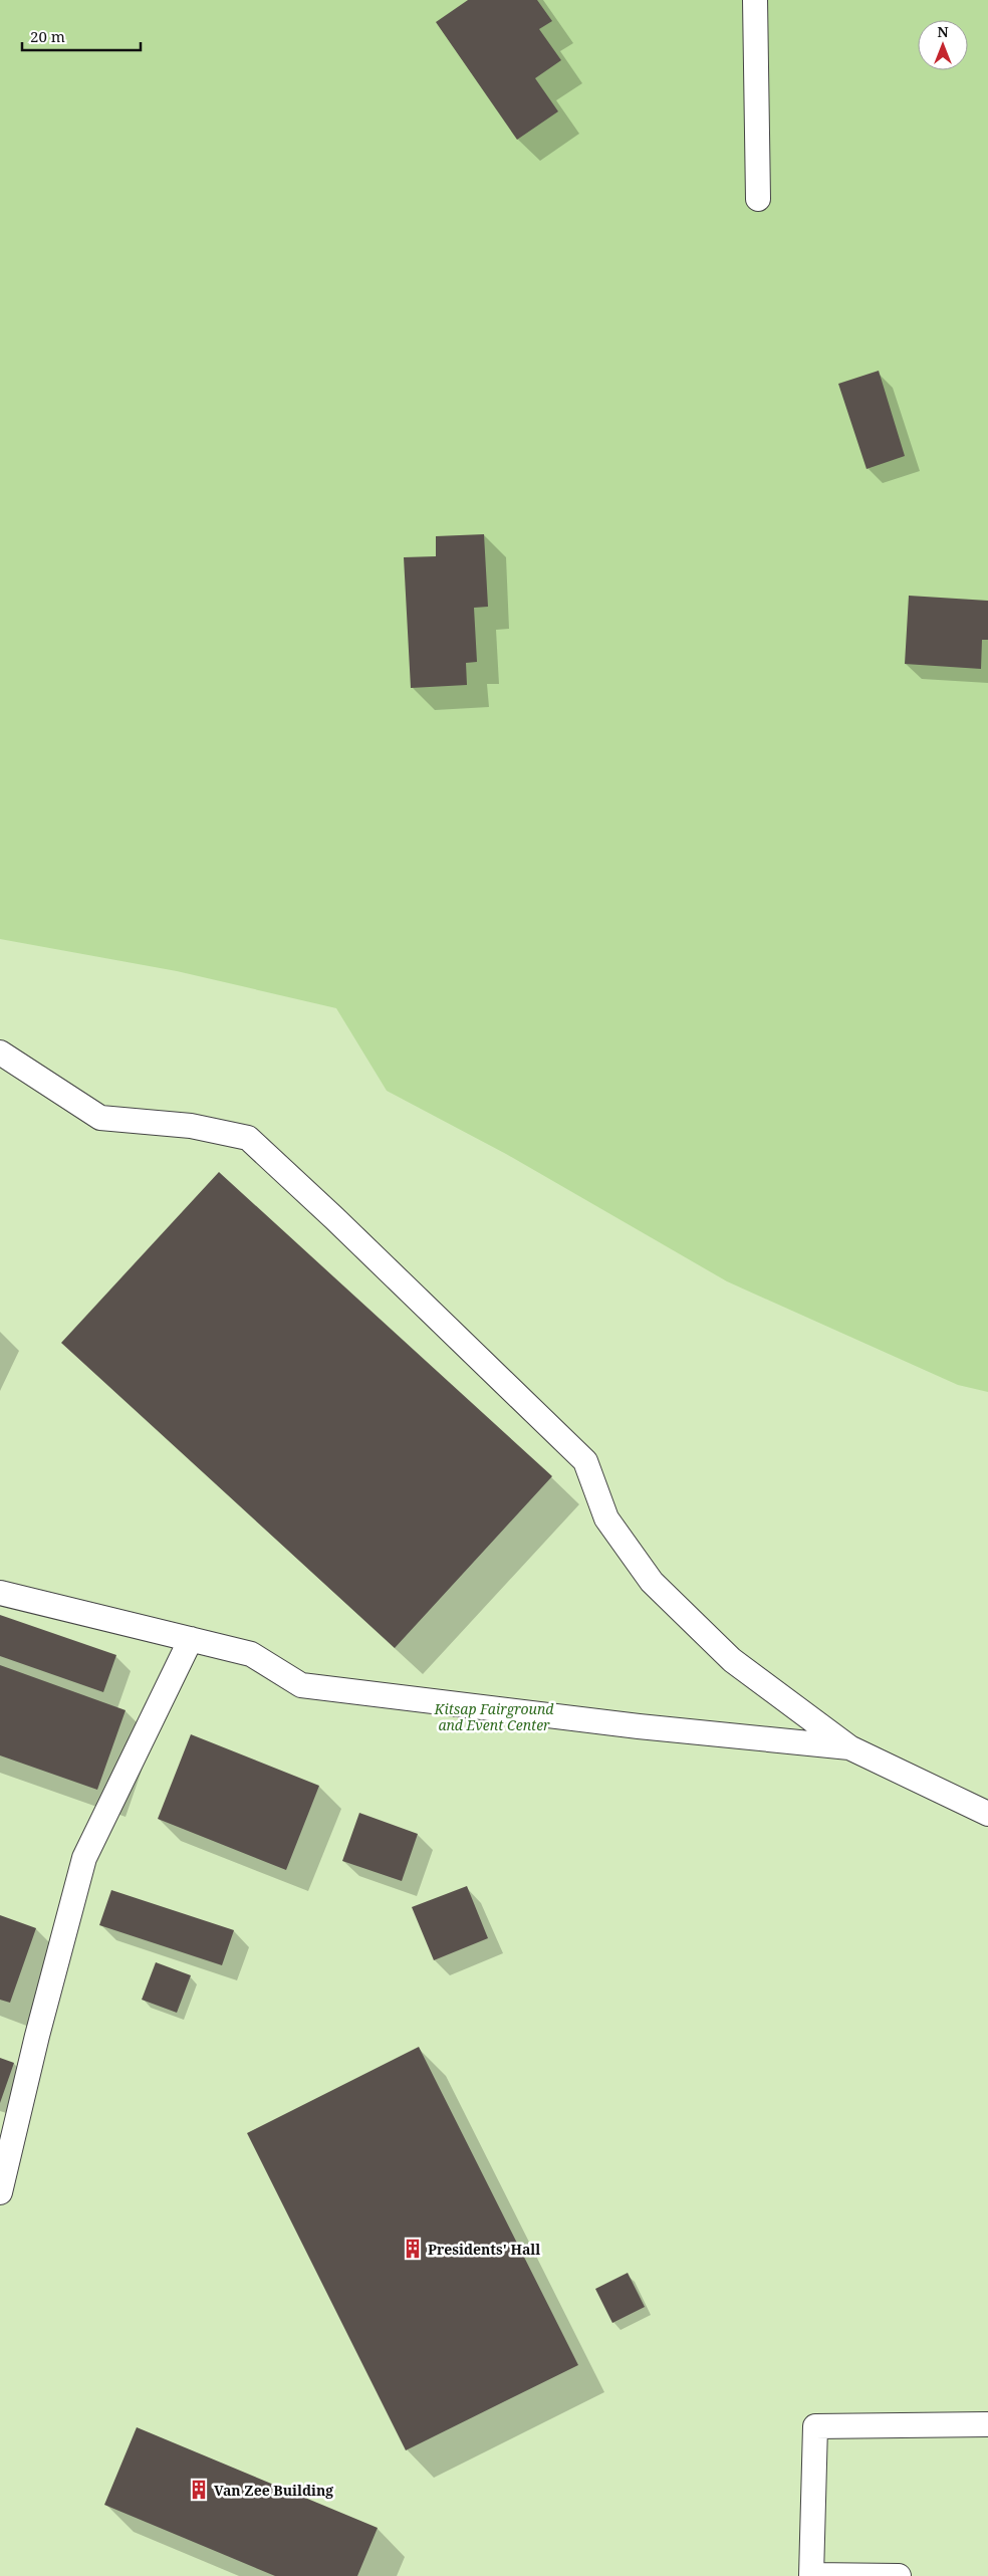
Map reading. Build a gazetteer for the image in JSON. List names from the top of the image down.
{
  "parks": ["Kitsap Fairground and Event Center"],
  "places": {
    "building": ["Presidents' Hall", "Van Zee Building"]
  },
  "scale_bar": "20 m",
  "north": "top"
}
